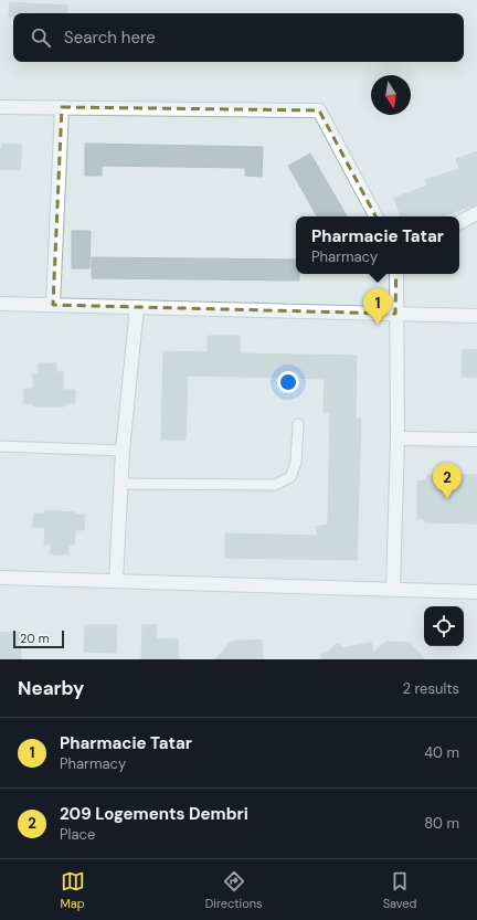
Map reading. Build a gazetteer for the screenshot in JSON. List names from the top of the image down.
{
  "scale_bar": "20 m",
  "north": "bottom",
  "page": {
    "search": "Search here",
    "popup": ["Pharmacie Tatar", "Pharmacy"],
    "pins": ["1", "2"],
    "scale": "20 m",
    "heading": ["Nearby", "2 results"],
    "list": [
      {
        "mark": "1",
        "name": "Pharmacie Tatar",
        "note": "Pharmacy",
        "value": "40 m"
      },
      {
        "mark": "2",
        "name": "209 Logements Dembri",
        "note": "Place",
        "value": "80 m"
      }
    ],
    "nav": ["Map", "Directions", "Saved"]
  }
}
